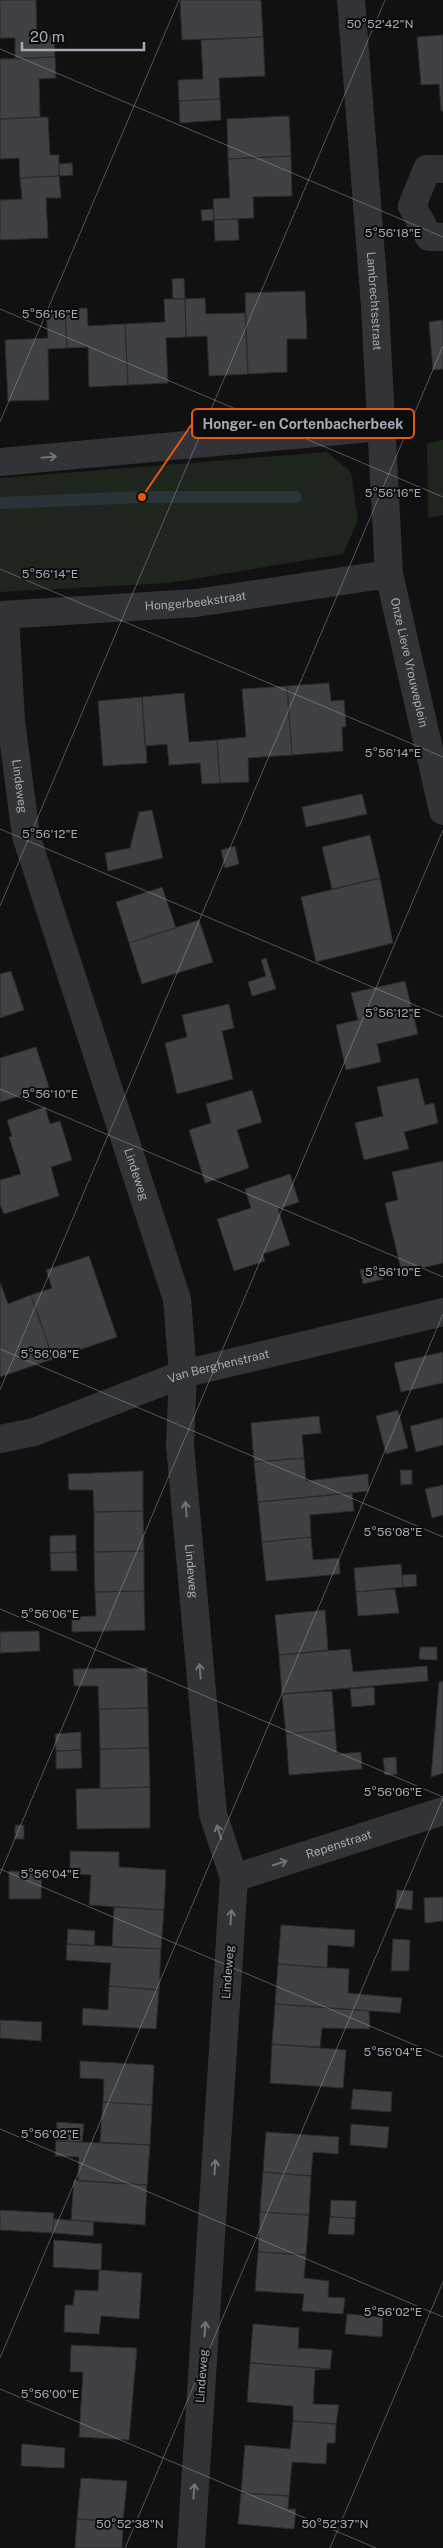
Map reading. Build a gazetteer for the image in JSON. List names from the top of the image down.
{
  "streets": {
    "street": [
      "Lambrechtsstraat",
      "Hongerbeekstraat",
      "Onze Lieve Vrouweplein",
      "Lindeweg",
      "Van Berghenstraat",
      "Repenstraat"
    ]
  },
  "crossings": [
    ["Lambrechtsstraat", "Hongerbeekstraat"],
    ["Lambrechtsstraat", "Onze Lieve Vrouweplein"],
    ["Hongerbeekstraat", "Onze Lieve Vrouweplein"],
    ["Hongerbeekstraat", "Lindeweg"],
    ["Lindeweg", "Van Berghenstraat"],
    ["Lindeweg", "Repenstraat"]
  ],
  "one_way": ["Lindeweg", "Repenstraat"],
  "places": ["Honger- en Cortenbacherbeek"],
  "scale_bar": "20 m",
  "coordinates": [
    "50°52'42\"N",
    "5°56'18\"E",
    "5°56'16\"E",
    "5°56'14\"E",
    "5°56'12\"E",
    "5°56'10\"E",
    "5°56'08\"E",
    "5°56'06\"E",
    "5°56'04\"E",
    "5°56'02\"E",
    "5°56'00\"E",
    "50°52'38\"N",
    "50°52'37\"N"
  ]
}
